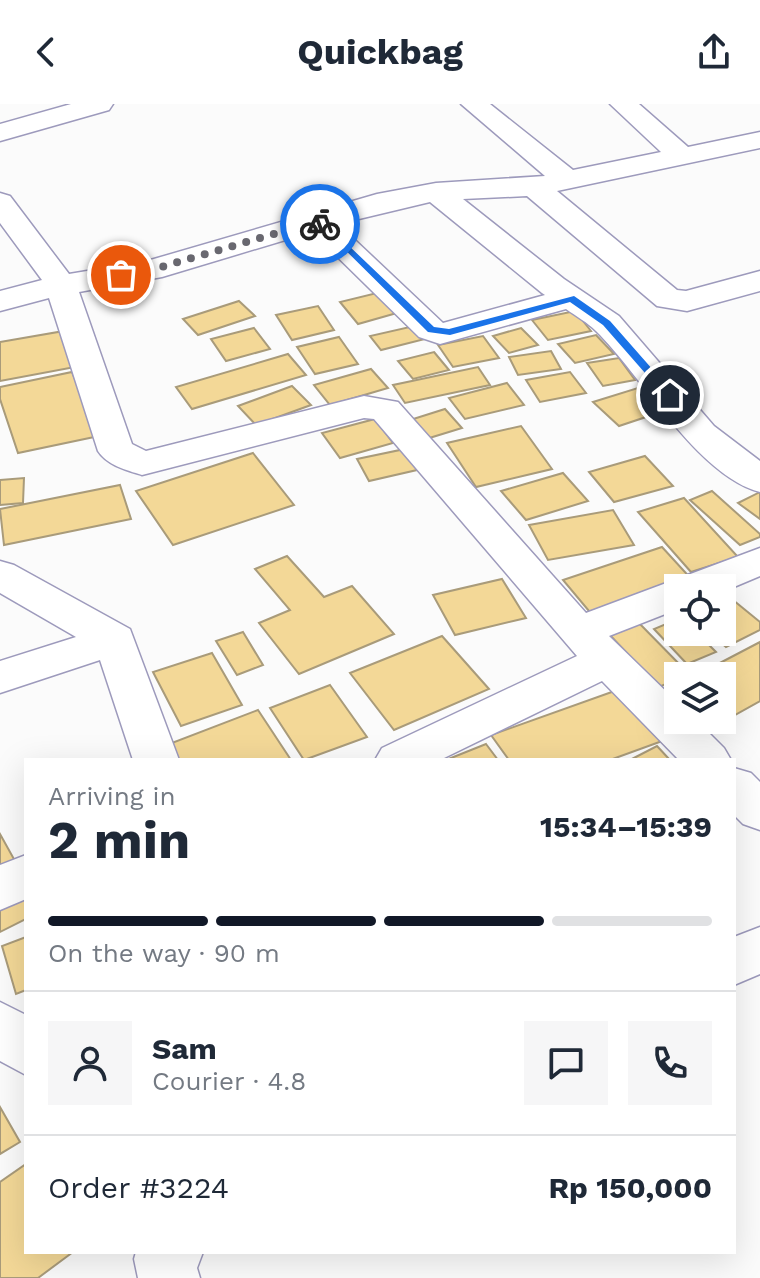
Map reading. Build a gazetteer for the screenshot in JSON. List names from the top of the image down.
{
  "page": {
    "header": "Quickbag",
    "heading": ["2 min", "Arriving in", "15:34–15:39"],
    "panel": [
      "Sam",
      "Courier · 4.8",
      "Order #3224",
      "Rp 150,000"
    ],
    "bar": "On the way · 90 m"
  }
}
